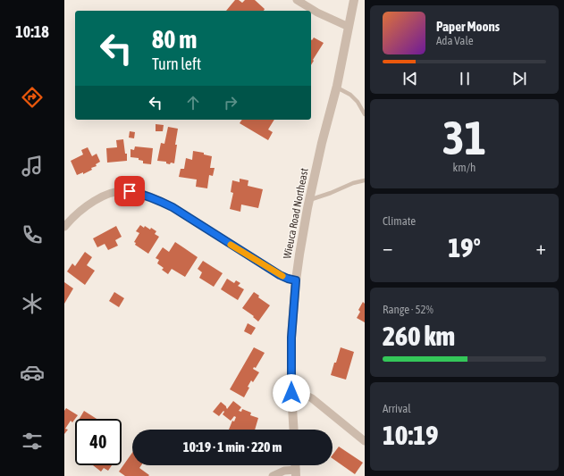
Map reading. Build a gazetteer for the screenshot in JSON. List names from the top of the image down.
{
  "streets": {
    "street": ["Wieuca Road Northeast"]
  },
  "page": {
    "tabs": "10:18",
    "turn": ["80 m", "Turn left"],
    "song": ["Paper Moons", "Ada Vale"],
    "tile": [
      ["31", "km/h"],
      "Climate",
      ["Range · 52%", "260 km"],
      ["Arrival", "10:19"]
    ],
    "heat": ["−", "19°", "+"],
    "limit": "40",
    "trip": "10:19 · 1 min · 220 m"
  }
}
